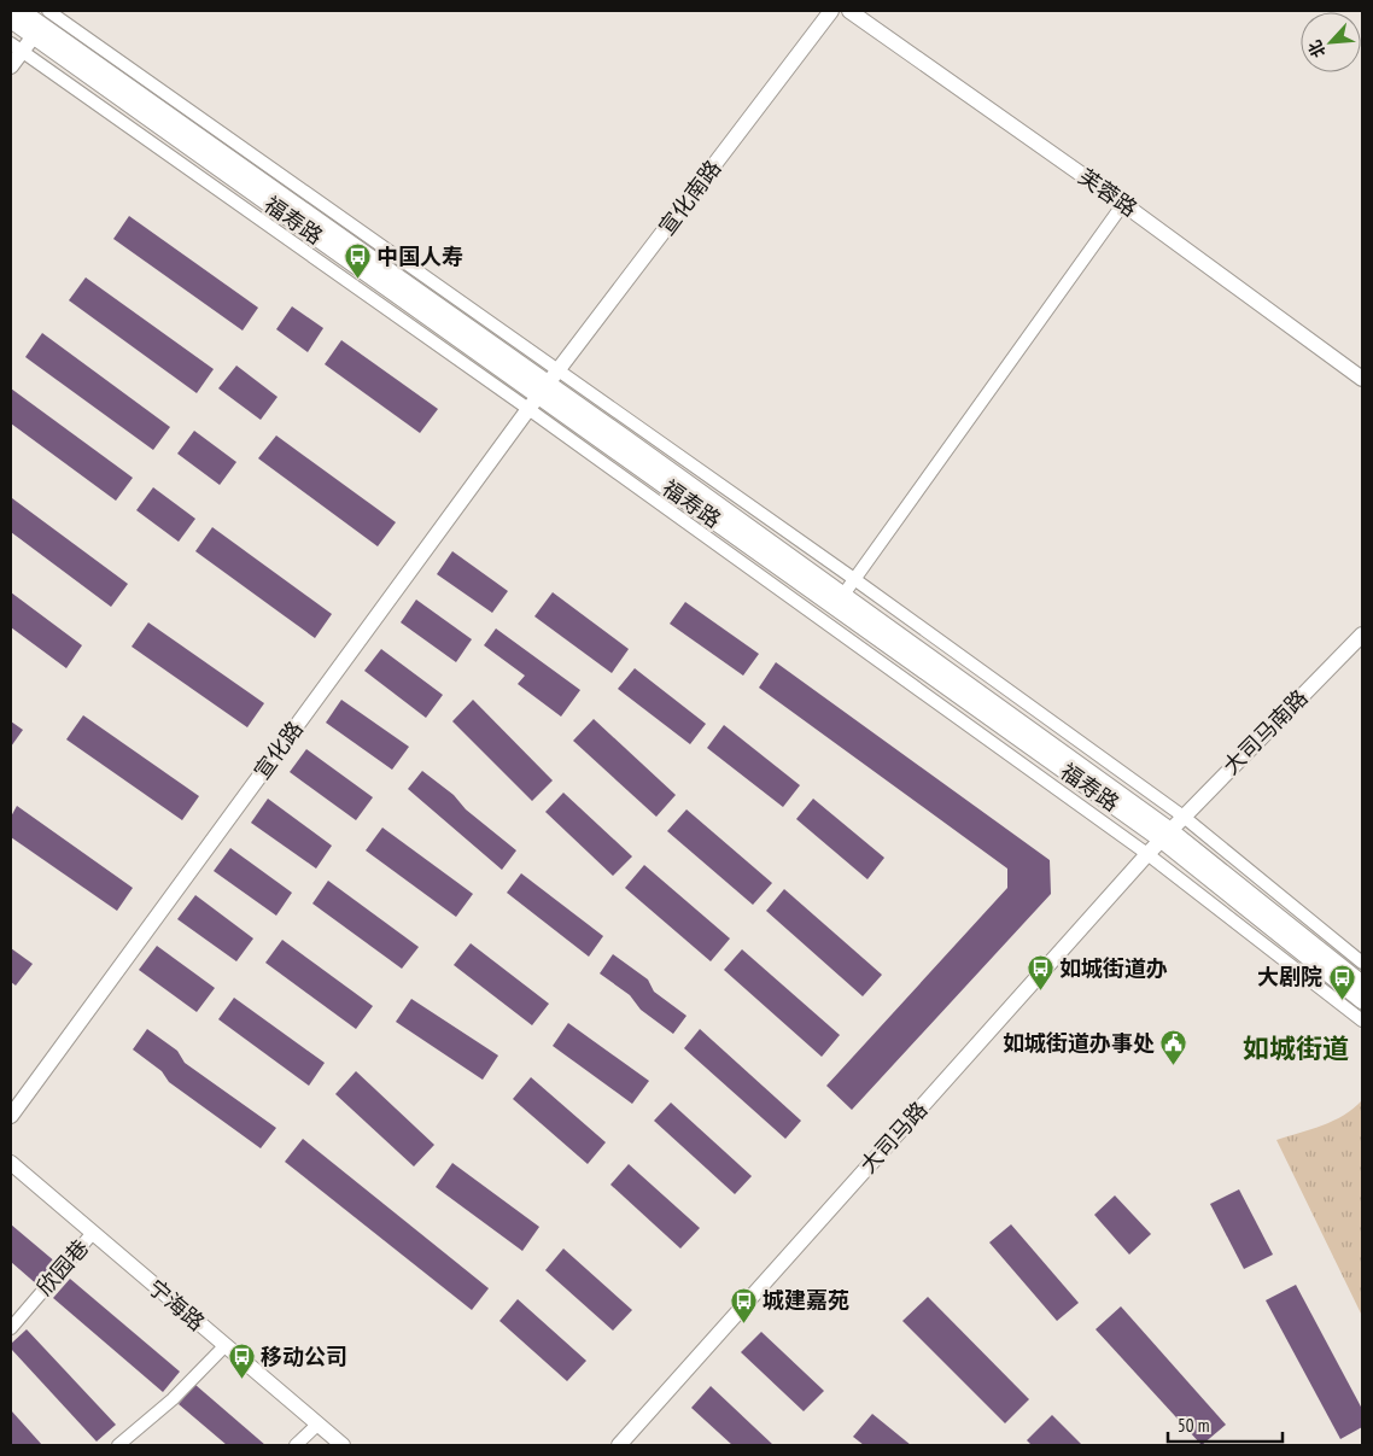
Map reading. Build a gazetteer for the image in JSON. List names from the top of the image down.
{
  "streets": {
    "main road": ["福寿路"],
    "street": [
      "芙蓉路",
      "宣化南路",
      "大司马南路",
      "宣化路",
      "大司马路",
      "欣园巷",
      "宁海路"
    ]
  },
  "crossings": [
    ["宣化南路", "福寿路"],
    ["宣化南路", "宣化路"],
    ["福寿路", "大司马南路"],
    ["福寿路", "宣化路"],
    ["福寿路", "大司马路"],
    ["大司马南路", "大司马路"],
    ["欣园巷", "宁海路"]
  ],
  "districts": ["如城街道"],
  "places": {
    "bus stop": [
      "中国人寿",
      "如城街道办",
      "大剧院",
      "城建嘉苑",
      "移动公司"
    ],
    "public building": ["如城街道办事处"]
  },
  "scale_bar": "50 m",
  "north": "bottom left"
}
